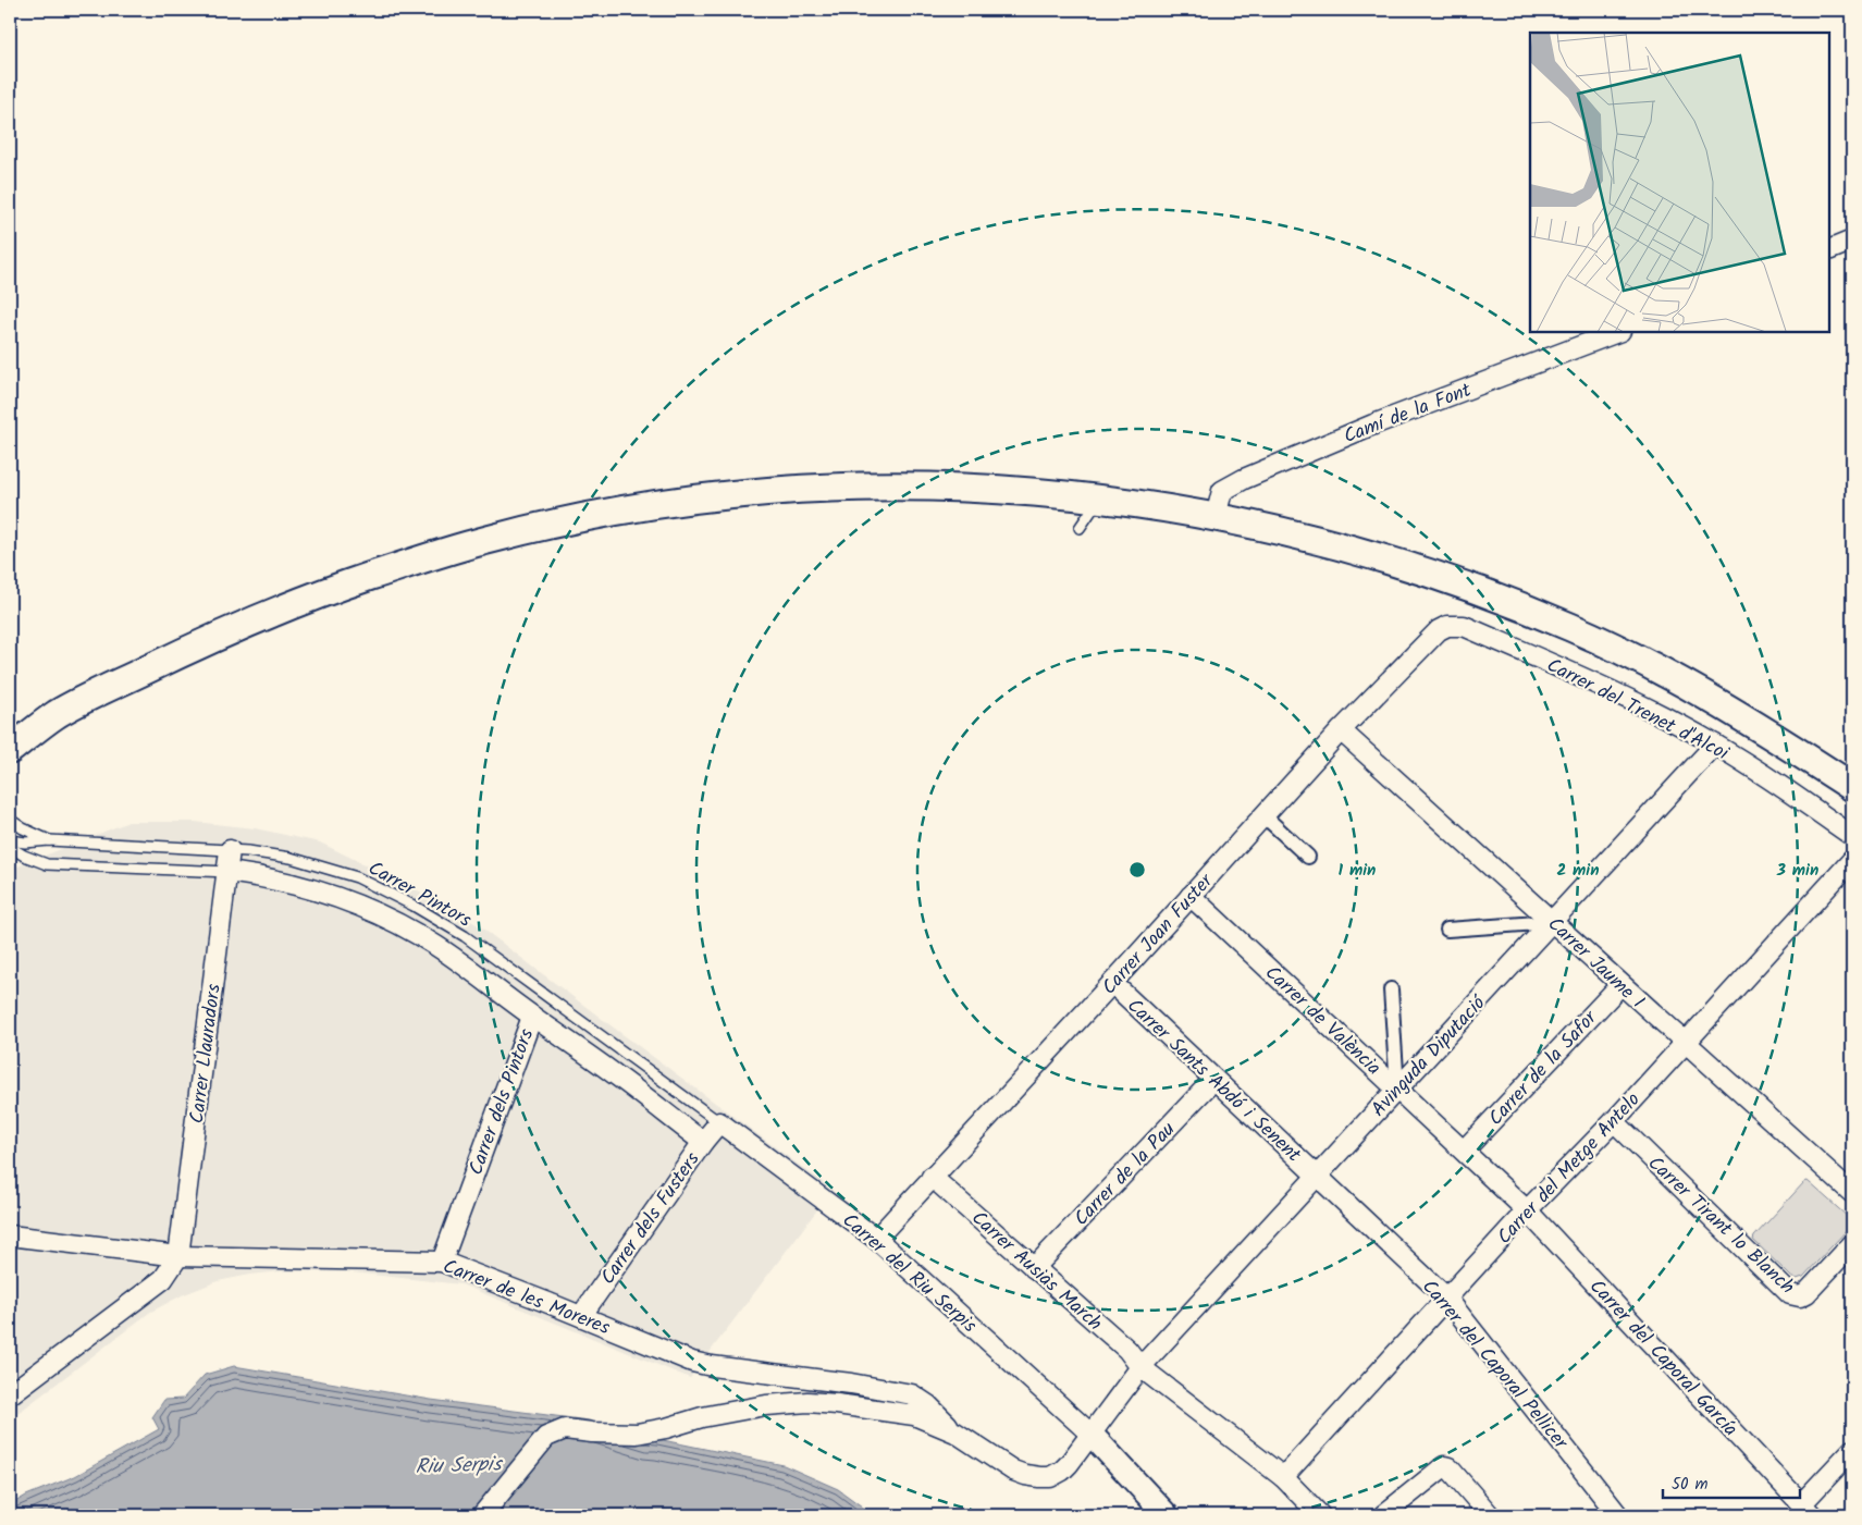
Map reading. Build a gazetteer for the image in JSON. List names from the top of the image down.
{
  "streets": {
    "street": [
      "Camí de la Font",
      "Carrer del Trenet d'Alcoi",
      "Carrer Joan Fuster",
      "Carrer Jaume I",
      "Carrer de València",
      "Carrer Llauradors",
      "Avinguda Diputació",
      "Carrer de la Safor",
      "Carrer Sants Abdó i Senent",
      "Carrer dels Pintors",
      "Carrer del Metge Antelo",
      "Carrer de la Pau",
      "Carrer dels Fusters",
      "Carrer Tirant lo Blanch",
      "Carrer Ausiàs March",
      "Carrer del Riu Serpis",
      "Carrer de les Moreres",
      "Carrer del Caporal García",
      "Carrer del Caporal Pellicer"
    ],
    "lane": ["Carrer Pintors"]
  },
  "crossings": [
    ["Carrer del Trenet d'Alcoi", "Carrer Joan Fuster"],
    ["Carrer del Trenet d'Alcoi", "Avinguda Diputació"],
    ["Carrer Pintors", "Carrer Llauradors"],
    ["Carrer Pintors", "Carrer dels Fusters"],
    ["Carrer Pintors", "Carrer del Riu Serpis"],
    ["Carrer Joan Fuster", "Carrer Jaume I"],
    ["Carrer Joan Fuster", "Carrer de València"],
    ["Carrer Joan Fuster", "Carrer Sants Abdó i Senent"],
    ["Carrer Joan Fuster", "Carrer Ausiàs March"],
    ["Carrer Joan Fuster", "Carrer del Riu Serpis"],
    ["Carrer Jaume I", "Avinguda Diputació"],
    ["Carrer Jaume I", "Carrer de la Safor"],
    ["Carrer Jaume I", "Carrer del Metge Antelo"],
    ["Carrer de València", "Avinguda Diputació"],
    ["Carrer de València", "Carrer de la Safor"],
    ["Carrer de València", "Carrer del Metge Antelo"],
    ["Carrer de València", "Carrer del Caporal García"],
    ["Carrer Llauradors", "Carrer dels Pintors"],
    ["Carrer Llauradors", "Carrer de les Moreres"],
    ["Avinguda Diputació", "Carrer Sants Abdó i Senent"],
    ["Avinguda Diputació", "Carrer Ausiàs March"],
    ["Avinguda Diputació", "Carrer del Caporal Pellicer"],
    ["Carrer Sants Abdó i Senent", "Carrer de la Pau"],
    ["Carrer Sants Abdó i Senent", "Carrer del Caporal Pellicer"],
    ["Carrer dels Pintors", "Carrer de les Moreres"],
    ["Carrer del Metge Antelo", "Carrer Tirant lo Blanch"],
    ["Carrer del Metge Antelo", "Carrer Ausiàs March"],
    ["Carrer del Metge Antelo", "Carrer del Caporal García"],
    ["Carrer del Metge Antelo", "Carrer del Caporal Pellicer"],
    ["Carrer de la Pau", "Carrer Ausiàs March"],
    ["Carrer dels Fusters", "Carrer del Riu Serpis"],
    ["Carrer dels Fusters", "Carrer de les Moreres"]
  ],
  "water": ["Riu Serpis"],
  "scale_bar": "50 m",
  "rings": ["1 min", "2 min", "3 min"]
}
